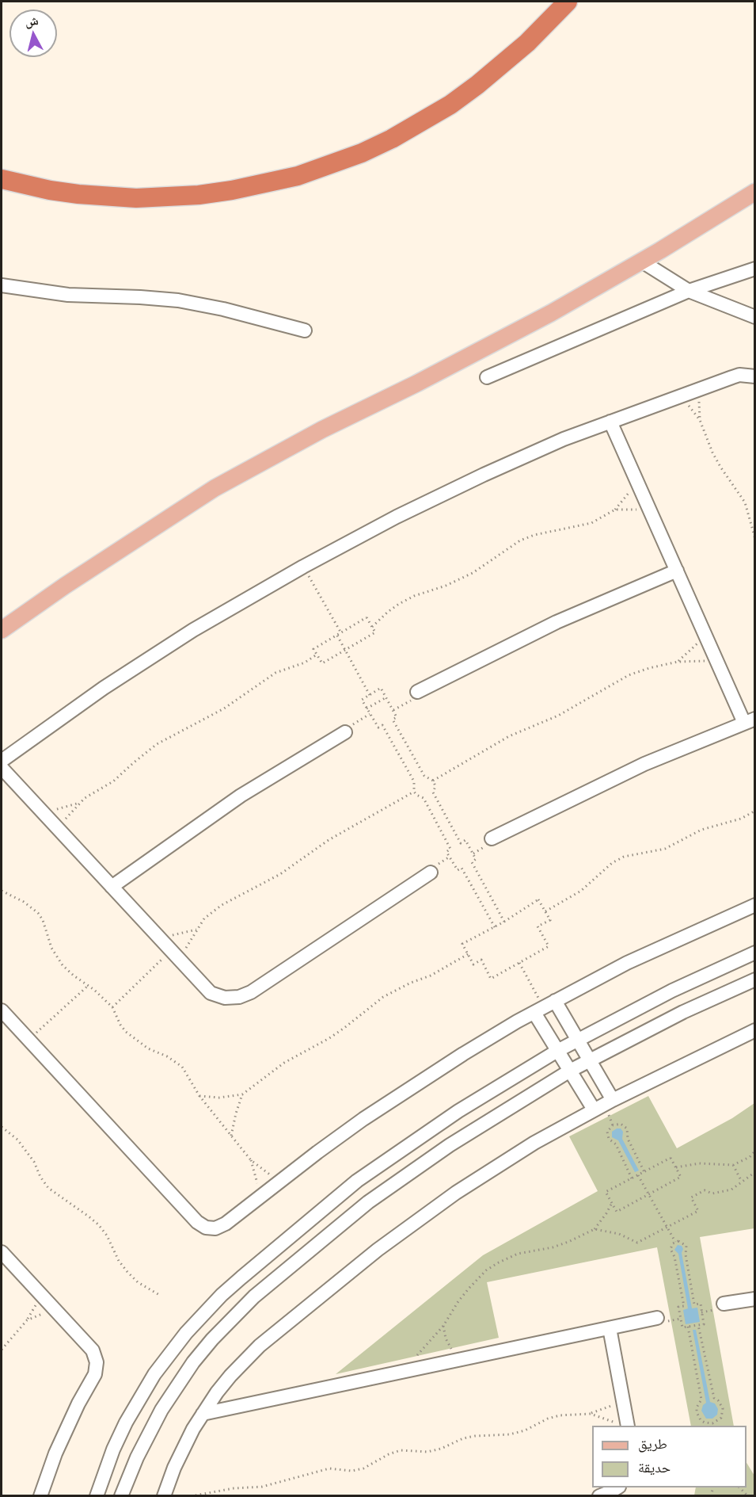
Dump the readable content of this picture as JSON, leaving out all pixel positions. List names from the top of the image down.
{
  "legend": ["طريق", "حديقة"],
  "north": "top"
}
